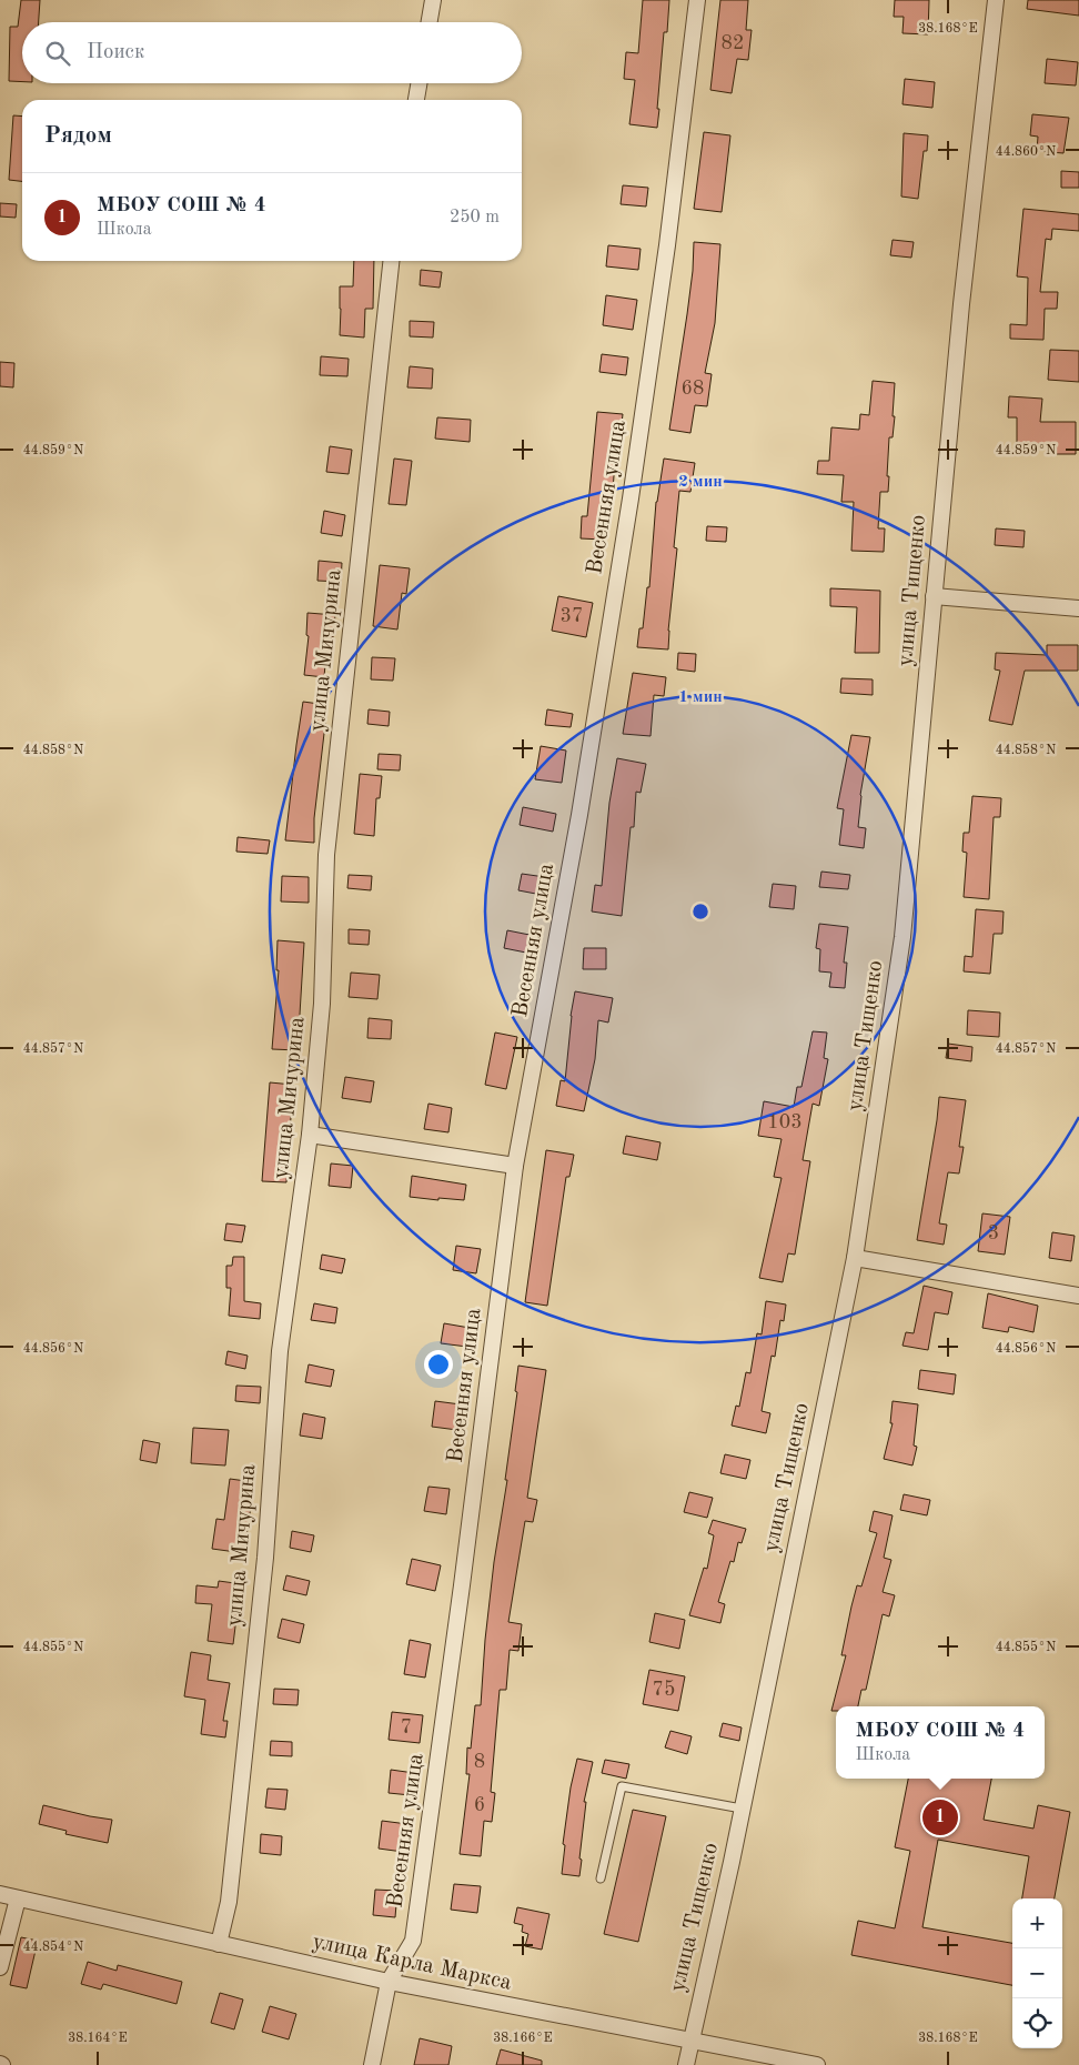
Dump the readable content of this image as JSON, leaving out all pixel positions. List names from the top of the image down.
{
  "streets": {
    "street": [
      "Весенняя улица",
      "улица Тищенко",
      "улица Мичурина",
      "улица Карла Маркса"
    ]
  },
  "crossings": [
    ["Весенняя улица", "улица Карла Маркса"],
    ["улица Тищенко", "улица Карла Маркса"],
    ["улица Мичурина", "улица Карла Маркса"]
  ],
  "house_numbers": [
    "82",
    "68",
    "37",
    "103",
    "3",
    "75",
    "7",
    "8",
    "6"
  ],
  "page": {
    "search": "Поиск",
    "heading": "Рядом",
    "list": [
      {
        "mark": "1",
        "name": "МБОУ СОШ № 4",
        "note": "Школа",
        "value": "250 m"
      }
    ],
    "popup": ["МБОУ СОШ № 4", "Школа"],
    "pins": "1",
    "map_buttons": ["+", "−"]
  },
  "coordinates": [
    "38.168°E",
    "44.860°N",
    "44.859°N",
    "44.858°N",
    "44.857°N",
    "44.856°N",
    "44.855°N",
    "44.854°N",
    "38.164°E",
    "38.166°E"
  ],
  "rings": ["2 мин", "1 мин"]
}
